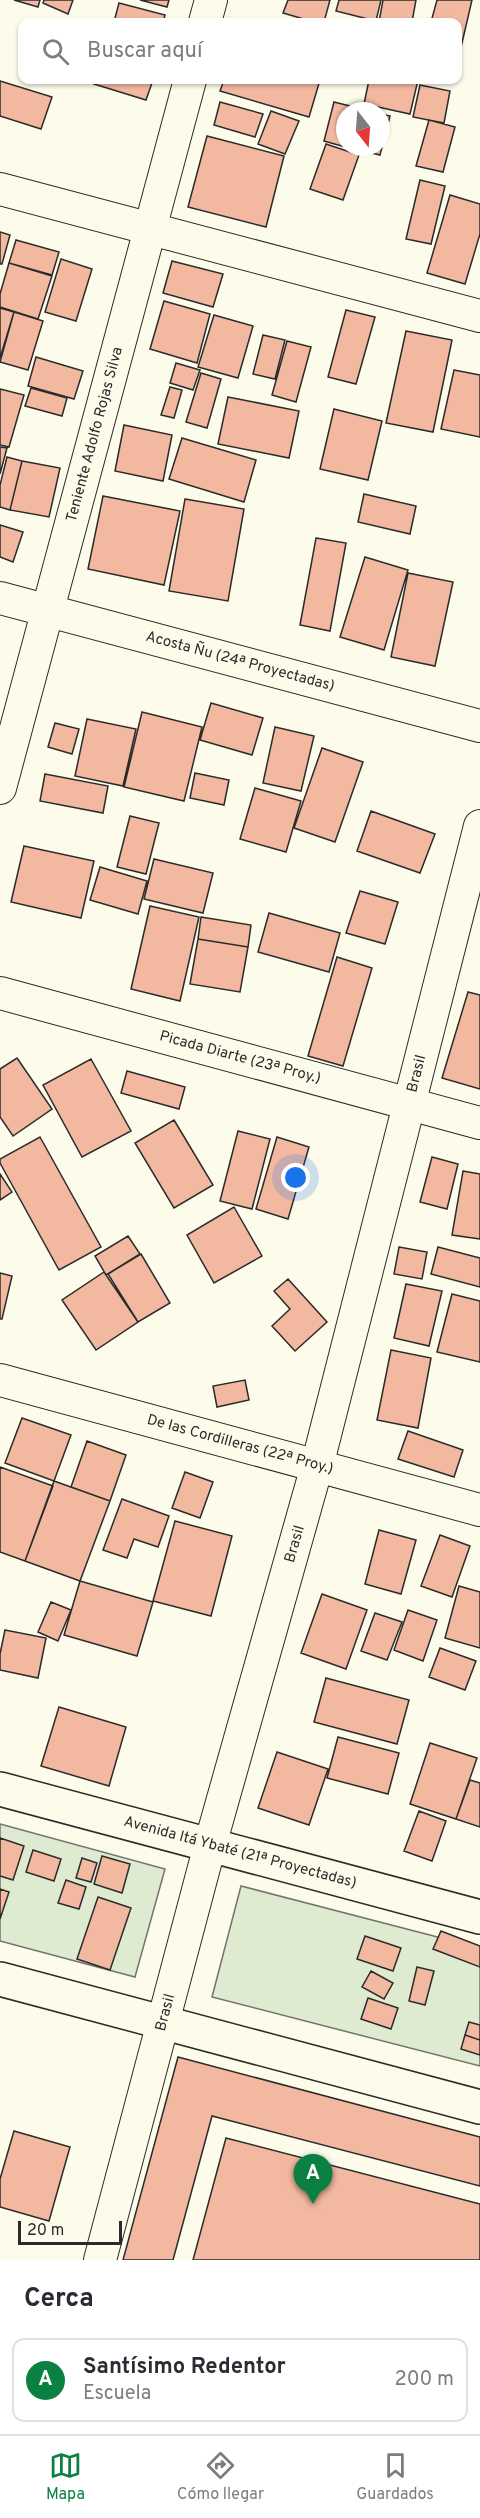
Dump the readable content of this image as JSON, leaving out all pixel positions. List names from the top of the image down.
{
  "streets": {
    "main road": ["Avenida Itá Ybaté (21ª Proyectadas)"],
    "street": [
      "Teniente Adolfo Rojas Silva",
      "Acosta Ñu (24ª Proyectadas)",
      "Picada Diarte (23ª Proy.)",
      "Brasil",
      "De las Cordilleras (22ª Proy.)"
    ]
  },
  "crossings": [
    ["Teniente Adolfo Rojas Silva", "Acosta Ñu (24ª Proyectadas)"],
    ["Picada Diarte (23ª Proy.)", "Brasil"],
    ["Brasil", "De las Cordilleras (22ª Proy.)"],
    ["Brasil", "Avenida Itá Ybaté (21ª Proyectadas)"]
  ],
  "scale_bar": "20 m",
  "north": "bottom",
  "page": {
    "search": "Buscar aquí",
    "pins": "A",
    "scale": "20 m",
    "heading": "Cerca",
    "list": [
      {
        "mark": "A",
        "name": "Santísimo Redentor",
        "note": "Escuela",
        "value": "200 m"
      }
    ],
    "nav": ["Mapa", "Cómo llegar", "Guardados"]
  }
}
